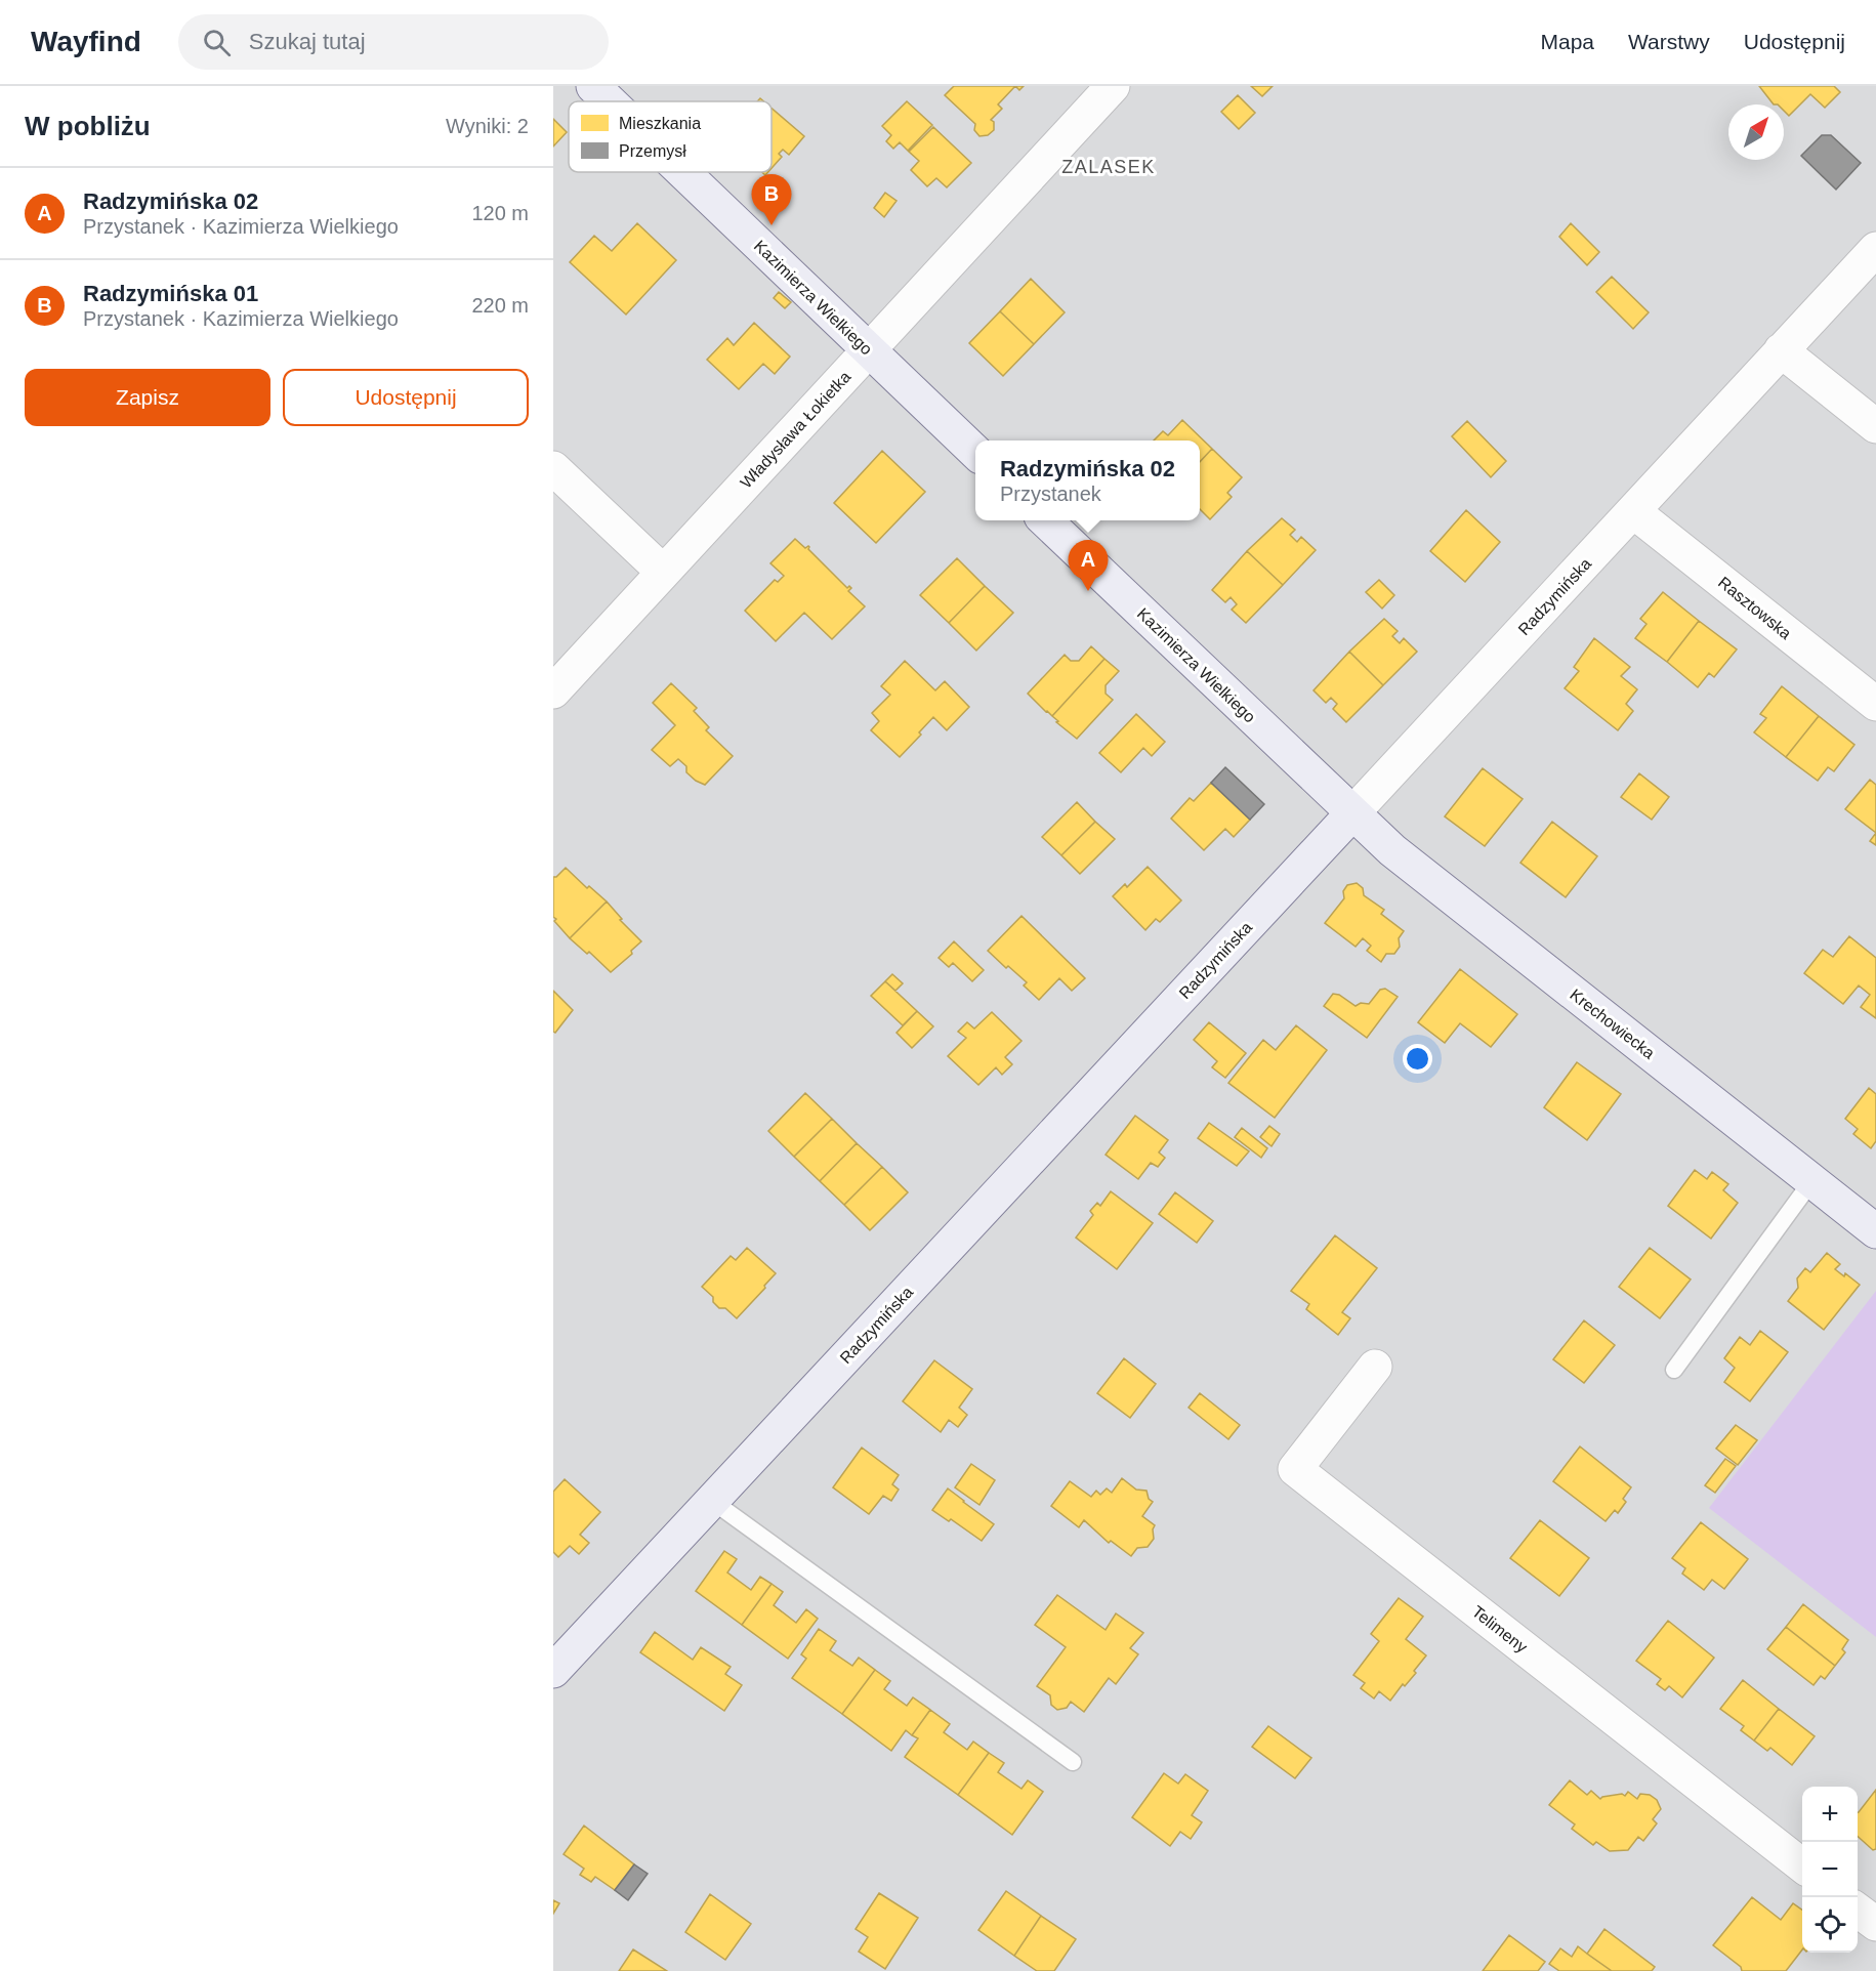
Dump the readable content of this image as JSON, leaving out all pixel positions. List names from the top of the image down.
{
  "streets": {
    "street": [
      "Kazimierza Wielkiego",
      "Władysława Łokietka",
      "Radzymińska",
      "Rasztowska",
      "Krechowiecka",
      "Telimeny"
    ]
  },
  "crossings": [
    ["Kazimierza Wielkiego", "Władysława Łokietka"],
    ["Kazimierza Wielkiego", "Radzymińska"],
    ["Kazimierza Wielkiego", "Krechowiecka"],
    ["Radzymińska", "Rasztowska"],
    ["Radzymińska", "Krechowiecka"]
  ],
  "districts": ["ZALASEK"],
  "legend": ["Mieszkania", "Przemysł"],
  "north": "top right",
  "page": {
    "header": "Wayfind",
    "search": "Szukaj tutaj",
    "nav": ["Mapa", "Warstwy", "Udostępnij"],
    "heading": ["W pobliżu", "Wyniki: 2"],
    "list": [
      {
        "mark": "A",
        "name": "Radzymińska 02",
        "note": "Przystanek · Kazimierza Wielkiego",
        "value": "120 m"
      },
      {
        "mark": "B",
        "name": "Radzymińska 01",
        "note": "Przystanek · Kazimierza Wielkiego",
        "value": "220 m"
      }
    ],
    "pins": ["B", "A"],
    "buttons": ["Zapisz", "Udostępnij"],
    "popup": ["Radzymińska 02", "Przystanek"],
    "map_buttons": ["+", "−"]
  }
}
